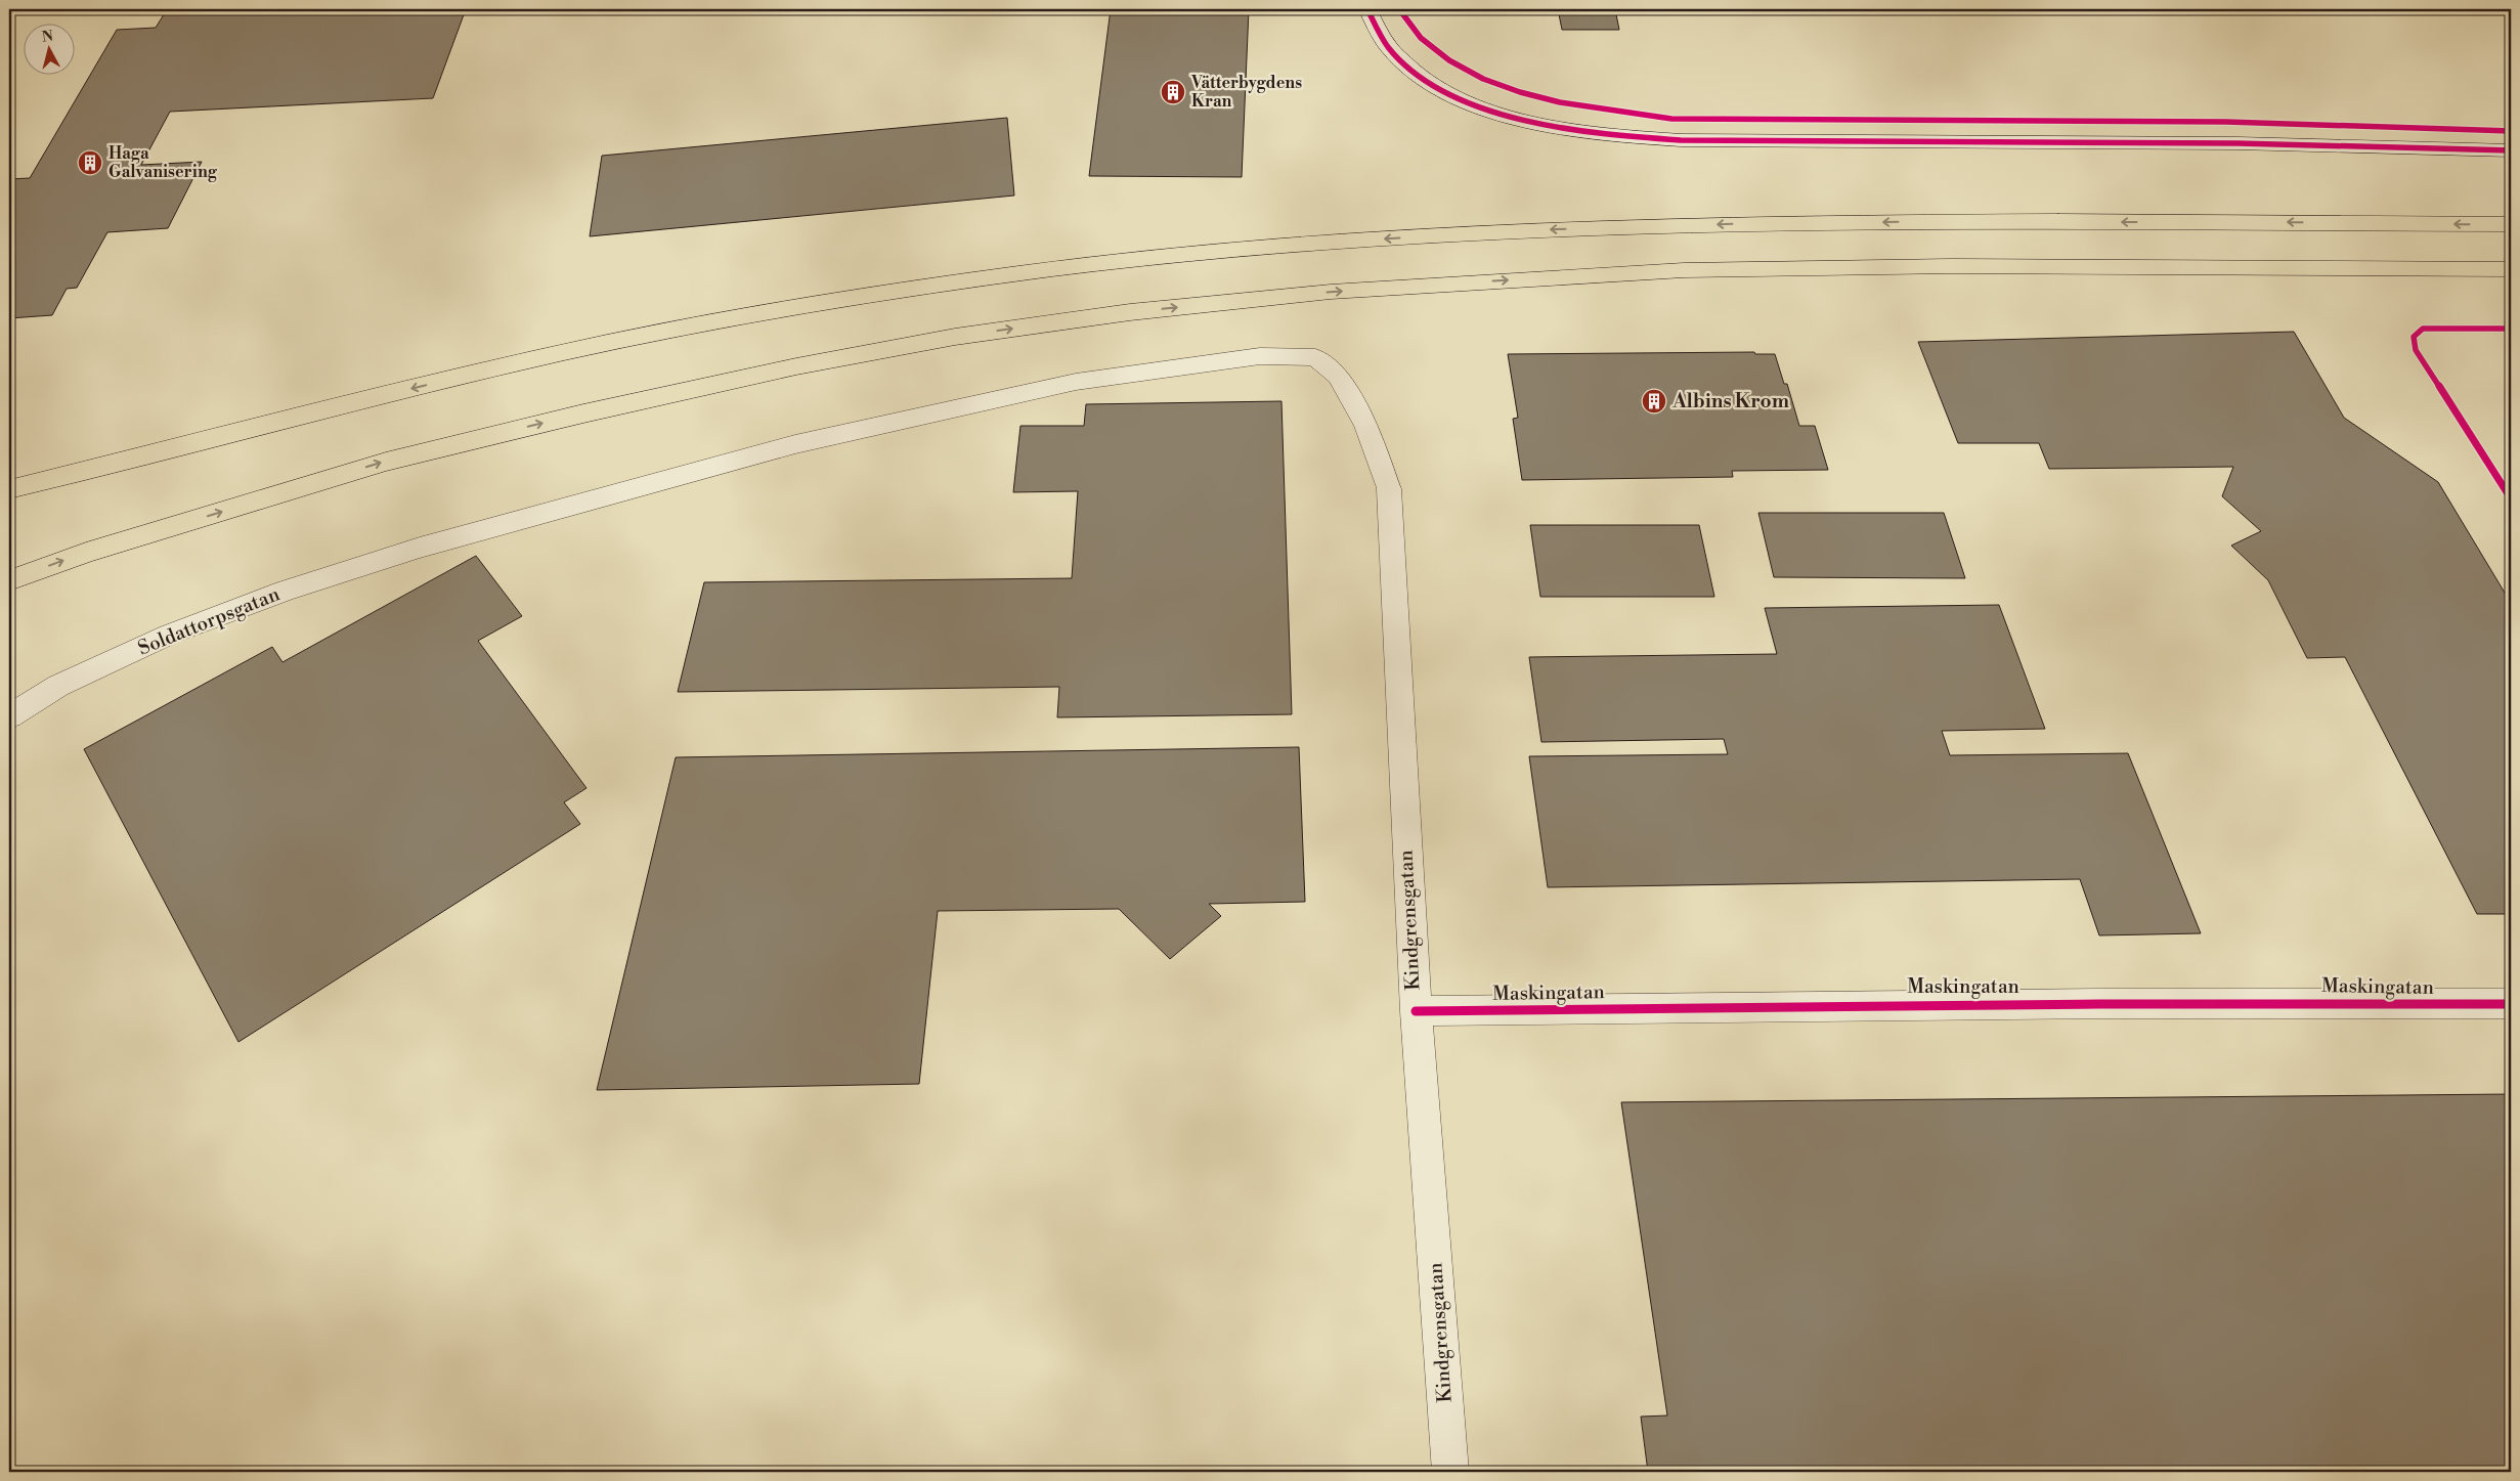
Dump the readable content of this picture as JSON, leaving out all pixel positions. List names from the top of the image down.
{
  "streets": {
    "street": ["Soldattorpsgatan", "Kindgrensgatan", "Maskingatan"]
  },
  "crossings": [
    ["Soldattorpsgatan", "Kindgrensgatan"],
    ["Kindgrensgatan", "Maskingatan"]
  ],
  "places": {
    "building": ["Vätterbygdens Kran", "Haga Galvanisering", "Albins Krom"]
  },
  "north": "top"
}
